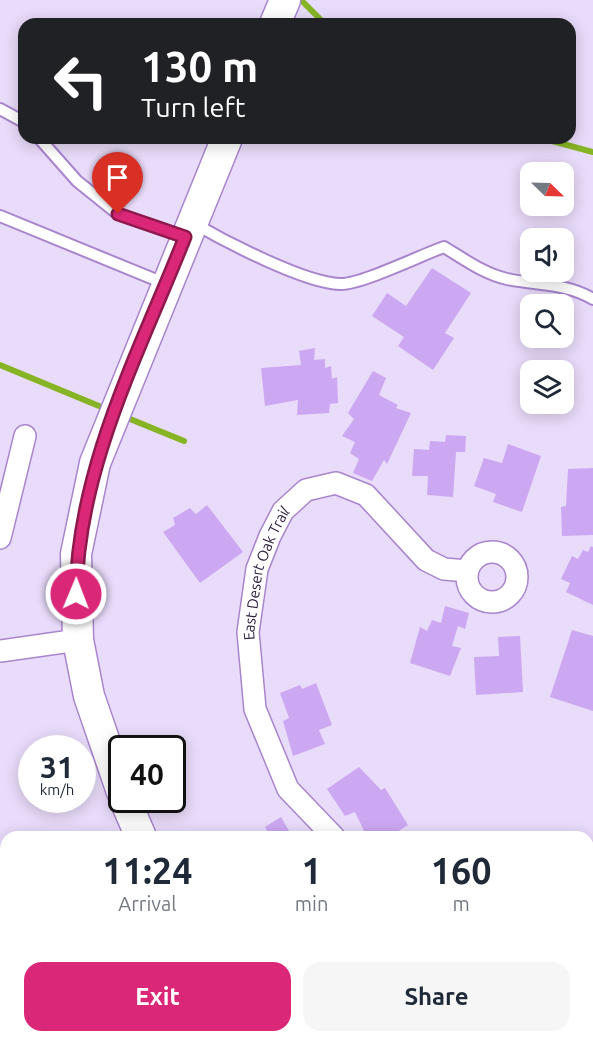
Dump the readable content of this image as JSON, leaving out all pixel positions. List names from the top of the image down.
{
  "streets": {
    "street": ["East Desert Oak Trail"]
  },
  "north": "bottom right",
  "page": {
    "turn": ["130 m", "Turn left"],
    "speed": "31 km/h",
    "limit": "40",
    "eta": [
      "11:24",
      "Arrival",
      "1",
      "min",
      "160",
      "m"
    ],
    "buttons": ["Exit", "Share"]
  }
}
